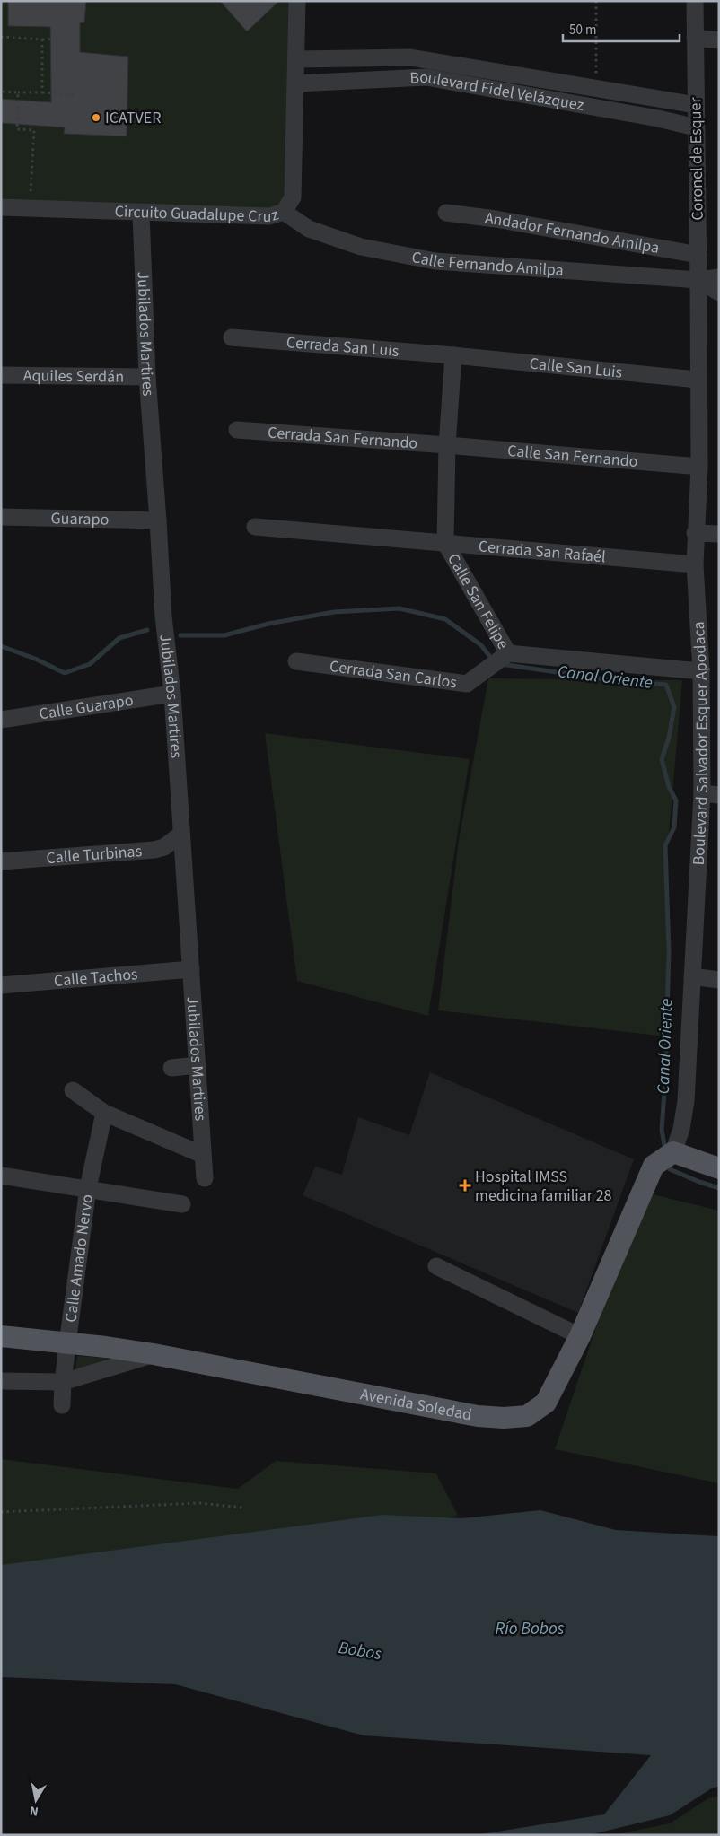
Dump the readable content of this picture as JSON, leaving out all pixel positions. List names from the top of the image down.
{
  "streets": {
    "main road": ["Avenida Soledad"],
    "street": [
      "Boulevard Fidel Velázquez",
      "Coronel de Esquer",
      "Circuito Guadalupe Cruz",
      "Andador Fernando Amilpa",
      "Calle Fernando Amilpa",
      "Jubilados Martires",
      "Cerrada San Luis",
      "Calle San Luis",
      "Aquiles Serdán",
      "Cerrada San Fernando",
      "Calle San Fernando",
      "Guarapo",
      "Cerrada San Rafaél",
      "Calle San Felipe",
      "Cerrada San Carlos",
      "Calle Guarapo",
      "Boulevard Salvador Esquer Apodaca",
      "Calle Turbinas",
      "Calle Tachos",
      "Calle Amado Nervo"
    ]
  },
  "crossings": [
    ["Boulevard Fidel Velázquez", "Coronel de Esquer"],
    ["Boulevard Fidel Velázquez", "Circuito Guadalupe Cruz"],
    ["Coronel de Esquer", "Andador Fernando Amilpa"],
    ["Coronel de Esquer", "Calle Fernando Amilpa"],
    ["Coronel de Esquer", "Boulevard Salvador Esquer Apodaca"],
    ["Circuito Guadalupe Cruz", "Calle Fernando Amilpa"],
    ["Circuito Guadalupe Cruz", "Jubilados Martires"],
    ["Calle Fernando Amilpa", "Boulevard Salvador Esquer Apodaca"],
    ["Jubilados Martires", "Aquiles Serdán"],
    ["Jubilados Martires", "Guarapo"],
    ["Jubilados Martires", "Calle Guarapo"],
    ["Jubilados Martires", "Calle Turbinas"],
    ["Jubilados Martires", "Calle Tachos"],
    ["Cerrada San Luis", "Calle San Luis"],
    ["Cerrada San Luis", "Calle San Felipe"],
    ["Calle San Luis", "Calle San Felipe"],
    ["Calle San Luis", "Boulevard Salvador Esquer Apodaca"],
    ["Cerrada San Fernando", "Calle San Fernando"],
    ["Cerrada San Fernando", "Calle San Felipe"],
    ["Calle San Fernando", "Calle San Felipe"],
    ["Calle San Fernando", "Boulevard Salvador Esquer Apodaca"],
    ["Cerrada San Rafaél", "Calle San Felipe"],
    ["Cerrada San Rafaél", "Boulevard Salvador Esquer Apodaca"],
    ["Calle San Felipe", "Cerrada San Carlos"],
    ["Calle San Felipe", "Boulevard Salvador Esquer Apodaca"],
    ["Boulevard Salvador Esquer Apodaca", "Avenida Soledad"],
    ["Calle Amado Nervo", "Avenida Soledad"]
  ],
  "water": ["Canal Oriente", "Río Bobos", "Bobos"],
  "places": {
    "other": ["ICATVER"],
    "health": ["Hospital IMSS medicina familiar 28"]
  },
  "scale_bar": "50 m",
  "north": "bottom"
}
